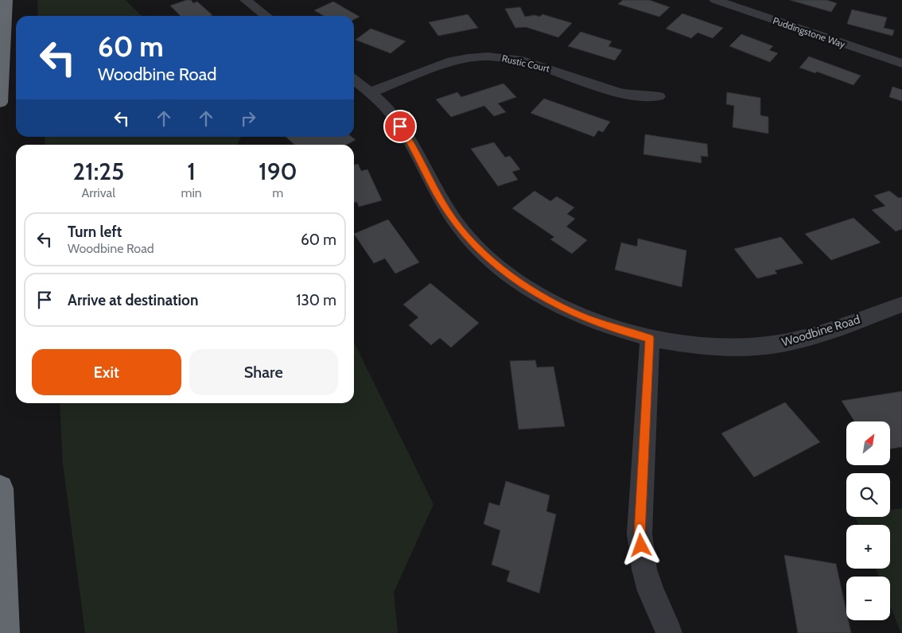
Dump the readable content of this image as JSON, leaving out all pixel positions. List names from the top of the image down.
{
  "streets": {
    "street": ["Puddingstone Way", "Rustic Court", "Woodbine Road"]
  },
  "crossings": [
    ["Rustic Court", "Woodbine Road"]
  ],
  "north": "top right",
  "page": {
    "turn": ["60 m", "Woodbine Road"],
    "eta": [
      "21:25",
      "Arrival",
      "1",
      "min",
      "190",
      "m"
    ],
    "list": [
      {
        "name": "Turn left",
        "note": "Woodbine Road",
        "value": "60 m"
      },
      {
        "name": "Arrive at destination",
        "value": "130 m"
      }
    ],
    "buttons": ["Exit", "Share"],
    "map_buttons": ["+", "−"]
  }
}
